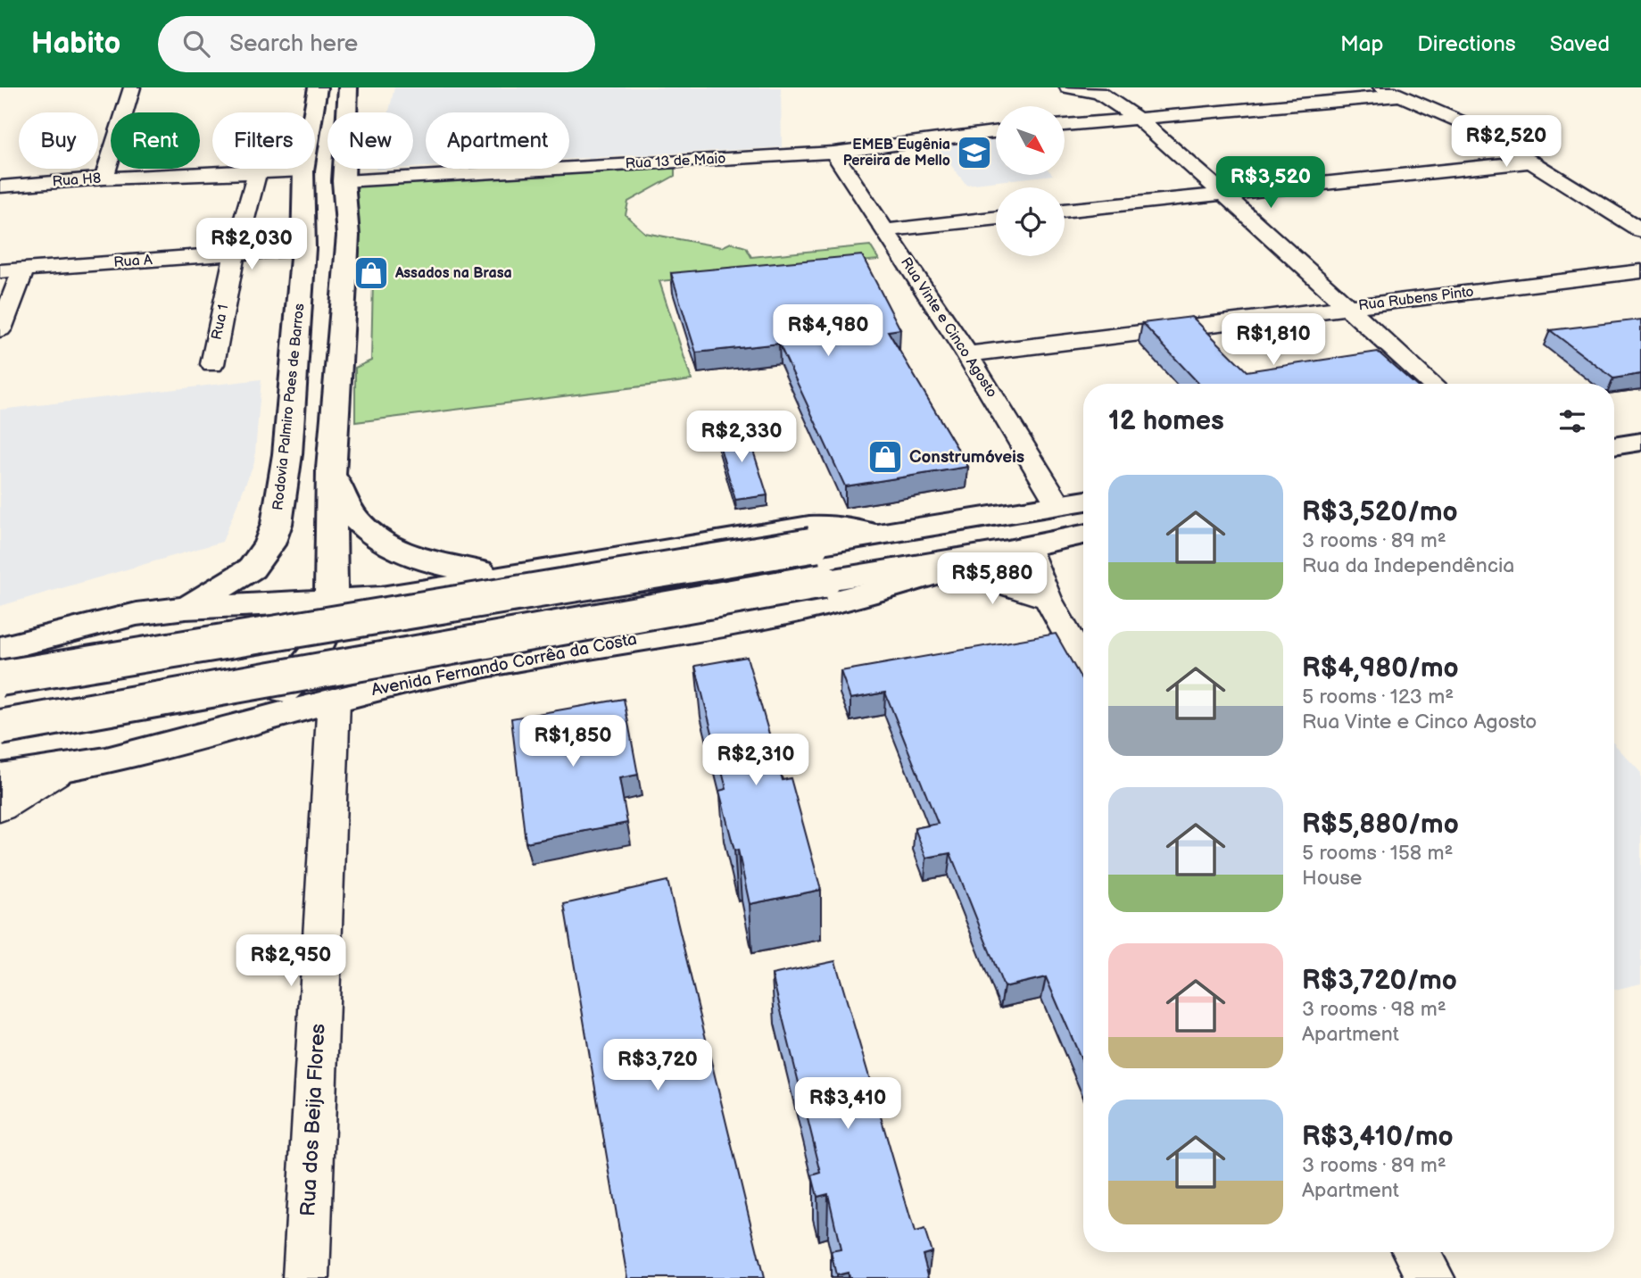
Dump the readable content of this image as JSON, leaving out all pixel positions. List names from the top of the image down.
{
  "streets": {
    "main road": ["Rodovia Palmiro Paes de Barros", "Avenida Fernando Corrêa da Costa"],
    "street": [
      "Rua 13 de Maio",
      "Rua H8",
      "Rua A",
      "Rua Rubens Pinto",
      "Rua 1",
      "Rua Vinte e Cinco Agosto",
      "Rua dos Beija Flores"
    ]
  },
  "crossings": [
    ["Rua 13 de Maio", "Rua Vinte e Cinco Agosto"],
    ["Rua H8", "Rua 1"],
    ["Rua A", "Rua 1"],
    ["Rua A", "Rodovia Palmiro Paes de Barros"],
    ["Rua Rubens Pinto", "Rua Vinte e Cinco Agosto"],
    ["Avenida Fernando Corrêa da Costa", "Rua dos Beija Flores"]
  ],
  "places": {
    "school or university": ["EMEB Eugênia Pereira de Mello"],
    "shop": ["Assados na Brasa", "Construmóveis"]
  },
  "north": "bottom right",
  "page": {
    "header": "Habito",
    "search": "Search here",
    "nav": ["Map", "Directions", "Saved"],
    "chip": [
      "Buy",
      "Rent",
      "Filters",
      "New",
      "Apartment"
    ],
    "price": [
      "R$2,520",
      "R$3,520",
      "R$2,030",
      "R$4,980",
      "R$1,810",
      "R$2,330",
      "R$5,880",
      "R$1,850",
      "R$2,310",
      "R$2,950",
      "R$3,720",
      "R$3,410"
    ],
    "heading": "12 homes",
    "list": [
      {
        "name": "R$3,520/mo",
        "note": "3 rooms · 89 m² · Rua da Independência"
      },
      {
        "name": "R$4,980/mo",
        "note": "5 rooms · 123 m² · Rua Vinte e Cinco Agosto"
      },
      {
        "name": "R$5,880/mo",
        "note": "5 rooms · 158 m² · House"
      },
      {
        "name": "R$3,720/mo",
        "note": "3 rooms · 98 m² · Apartment"
      },
      {
        "name": "R$3,410/mo",
        "note": "3 rooms · 89 m² · Apartment"
      }
    ]
  }
}
